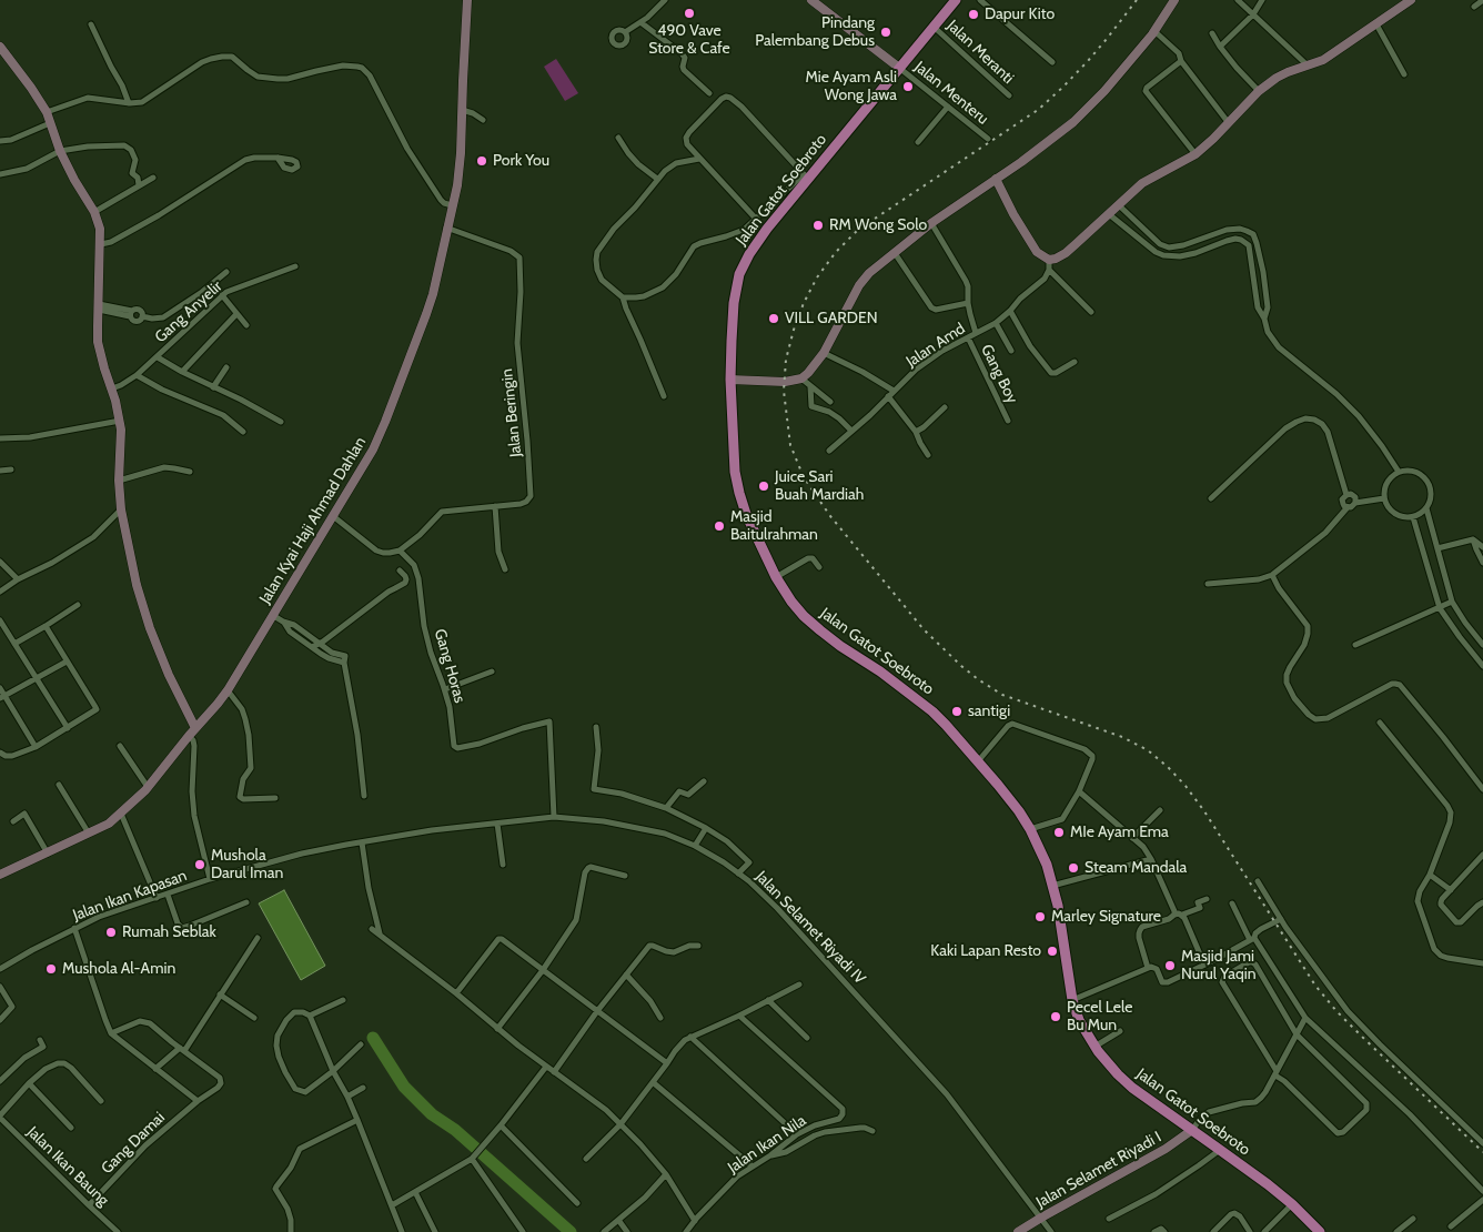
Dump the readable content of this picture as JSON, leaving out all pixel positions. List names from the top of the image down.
{
  "streets": {
    "main road": ["Jalan Gatot Soebroto"],
    "street": [
      "Jalan Meranti",
      "Jalan Menteru",
      "Gang Anyelir",
      "Jalan Amd",
      "Gang Boy",
      "Jalan Beringin",
      "Jalan Kyai Haji Ahmad Dahlan",
      "Gang Horas",
      "Jalan Ikan Kapasan",
      "Jalan Selamet Riyadi IV",
      "Gang Damai",
      "Jalan Ikan Nila",
      "Jalan Ikan Baung",
      "Jalan Selamet Riyadi I"
    ]
  },
  "crossings": [
    ["Jalan Meranti", "Jalan Gatot Soebroto"],
    ["Jalan Menteru", "Jalan Gatot Soebroto"],
    ["Jalan Gatot Soebroto", "Jalan Selamet Riyadi I"],
    ["Jalan Amd", "Gang Boy"],
    ["Jalan Beringin", "Jalan Kyai Haji Ahmad Dahlan"],
    ["Jalan Beringin", "Gang Horas"],
    ["Gang Horas", "Jalan Selamet Riyadi IV"],
    ["Jalan Ikan Kapasan", "Jalan Selamet Riyadi IV"],
    ["Jalan Selamet Riyadi IV", "Jalan Selamet Riyadi I"],
    ["Gang Damai", "Jalan Ikan Baung"]
  ],
  "places": [
    "490 Vave Store & Cafe",
    "Dapur Kito",
    "Pindang Palembang Debus",
    "Mie Ayam Asli Wong Jawa",
    "Pork You",
    "RM Wong Solo",
    "VILL GARDEN",
    "Juice Sari Buah Mardiah",
    "Masjid Baitulrahman",
    "santigi",
    "MIe Ayam Ema",
    "Mushola Darul Iman",
    "Steam Mandala",
    "Marley Signature",
    "Rumah Seblak",
    "Kaki Lapan Resto",
    "Masjid Jami Nurul Yaqin",
    "Mushola Al-Amin",
    "Pecel Lele Bu Mun"
  ]
}
